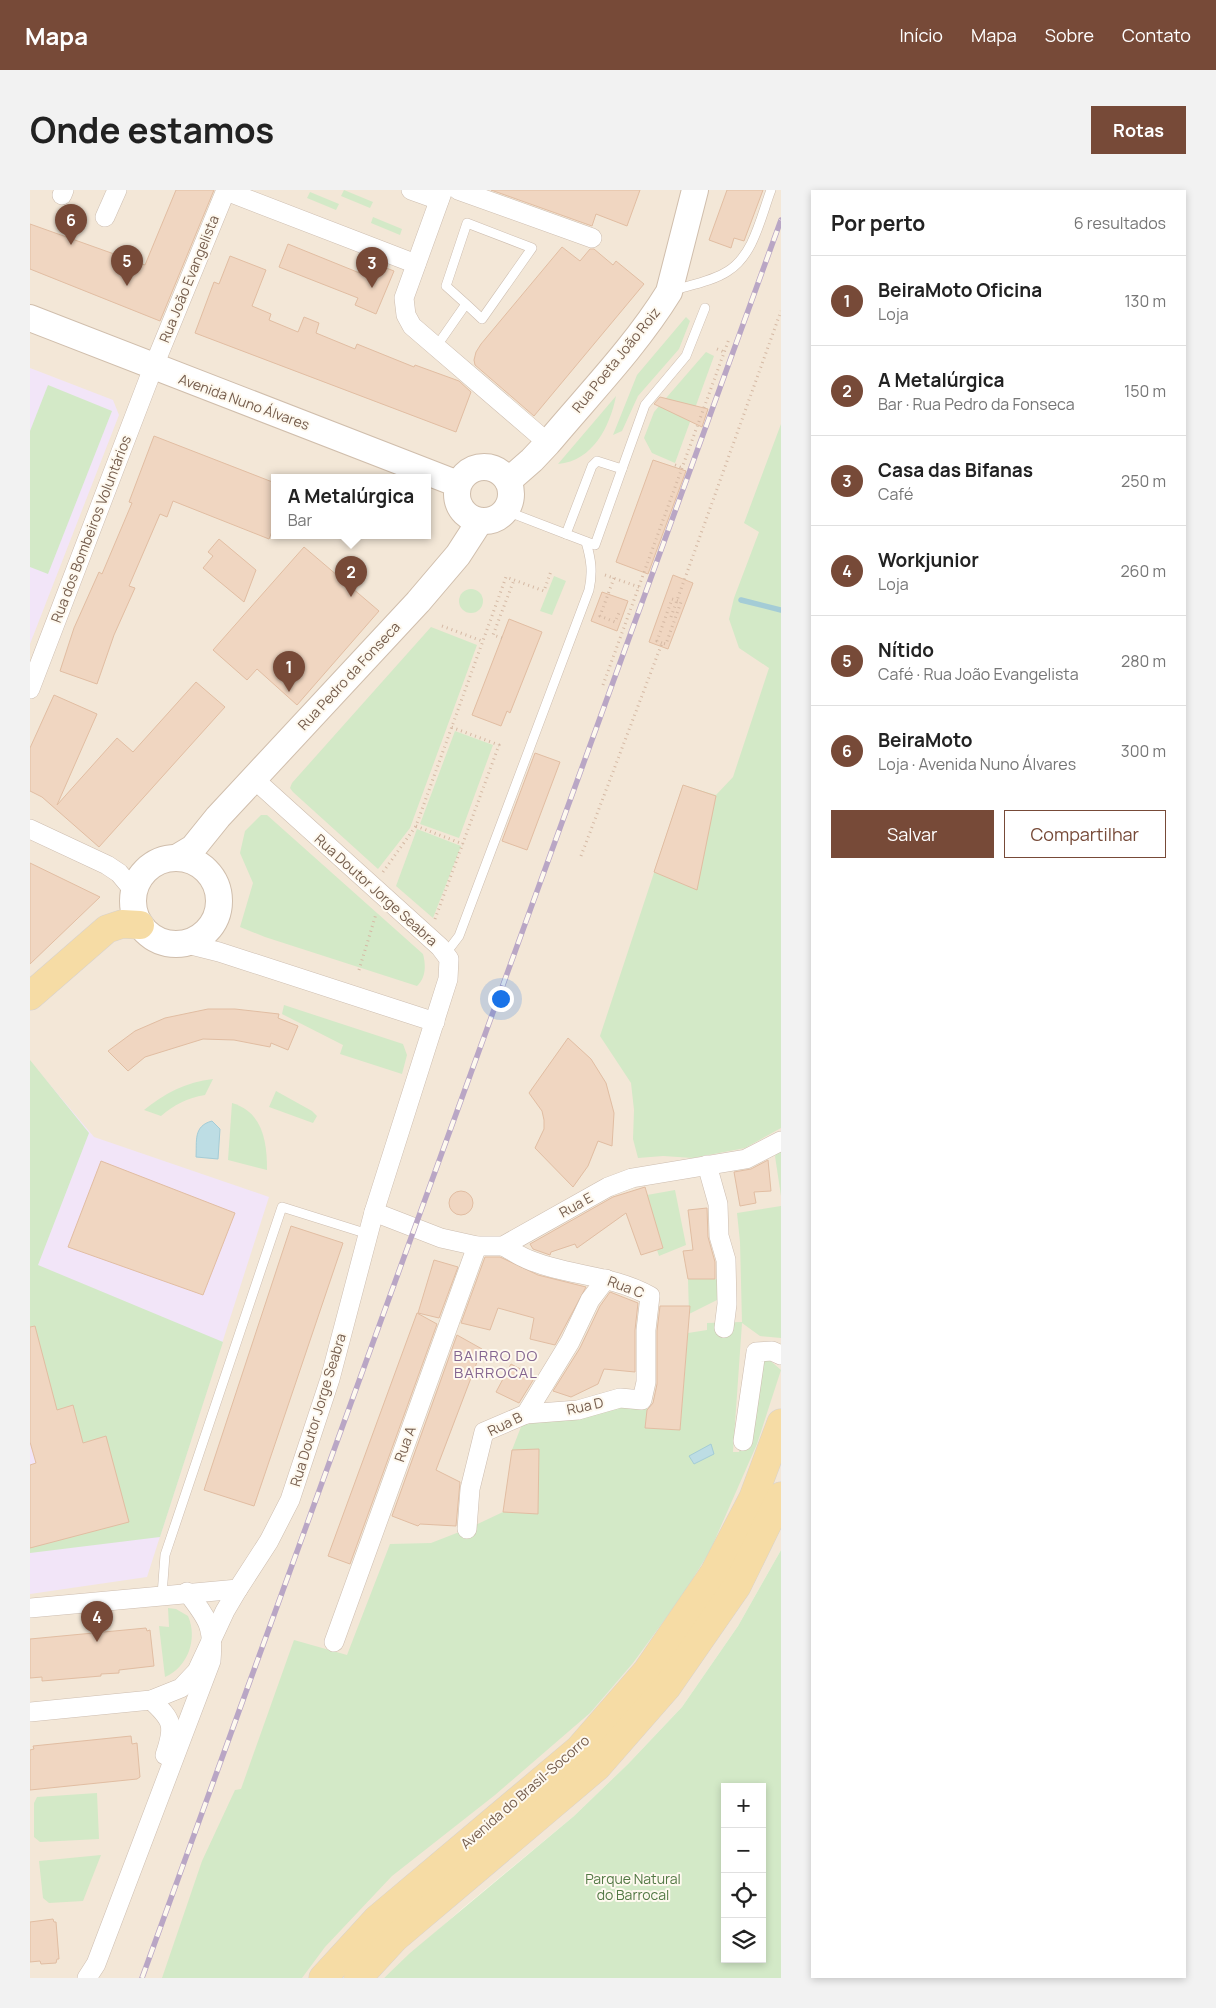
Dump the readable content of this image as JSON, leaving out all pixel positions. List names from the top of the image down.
{
  "streets": {
    "main road": [
      "Rua Poeta João Roiz",
      "Avenida Nuno Álvares",
      "Rua Pedro da Fonseca",
      "Avenida do Brasil-Socorro"
    ],
    "street": [
      "Rua João Evangelista",
      "Rua dos Bombeiros Voluntários",
      "Rua Doutor Jorge Seabra",
      "Rua E",
      "Rua C",
      "Rua D",
      "Rua B",
      "Rua A"
    ]
  },
  "crossings": [
    ["Rua João Evangelista", "Avenida Nuno Álvares"],
    ["Rua João Evangelista", "Rua dos Bombeiros Voluntários"],
    ["Rua Poeta João Roiz", "Avenida Nuno Álvares"],
    ["Rua Poeta João Roiz", "Rua Pedro da Fonseca"],
    ["Avenida Nuno Álvares", "Rua dos Bombeiros Voluntários"],
    ["Avenida Nuno Álvares", "Rua Pedro da Fonseca"],
    ["Rua Pedro da Fonseca", "Rua Doutor Jorge Seabra"],
    ["Rua Doutor Jorge Seabra", "Rua E"],
    ["Rua E", "Rua C"],
    ["Rua E", "Rua A"],
    ["Rua C", "Rua D"],
    ["Rua C", "Rua B"],
    ["Rua D", "Rua B"]
  ],
  "districts": ["BAIRRO DO BARROCAL"],
  "parks": ["Parque Natural do Barrocal"],
  "page": {
    "header": "Mapa",
    "nav": [
      "Início",
      "Mapa",
      "Sobre",
      "Contato"
    ],
    "title": "Onde estamos",
    "buttons": [
      "Rotas",
      ["Salvar", "Compartilhar"]
    ],
    "heading": ["Por perto", "6 resultados"],
    "pins": [
      "6",
      "5",
      "3",
      "2",
      "1",
      "4"
    ],
    "list": [
      {
        "mark": "1",
        "name": "BeiraMoto Oficina",
        "note": "Loja",
        "value": "130 m"
      },
      {
        "mark": "2",
        "name": "A Metalúrgica",
        "note": "Bar · Rua Pedro da Fonseca",
        "value": "150 m"
      },
      {
        "mark": "3",
        "name": "Casa das Bifanas",
        "note": "Café",
        "value": "250 m"
      },
      {
        "mark": "4",
        "name": "Workjunior",
        "note": "Loja",
        "value": "260 m"
      },
      {
        "mark": "5",
        "name": "Nítido",
        "note": "Café · Rua João Evangelista",
        "value": "280 m"
      },
      {
        "mark": "6",
        "name": "BeiraMoto",
        "note": "Loja · Avenida Nuno Álvares",
        "value": "300 m"
      }
    ],
    "popup": ["A Metalúrgica", "Bar"],
    "map_buttons": ["+", "−"]
  }
}
